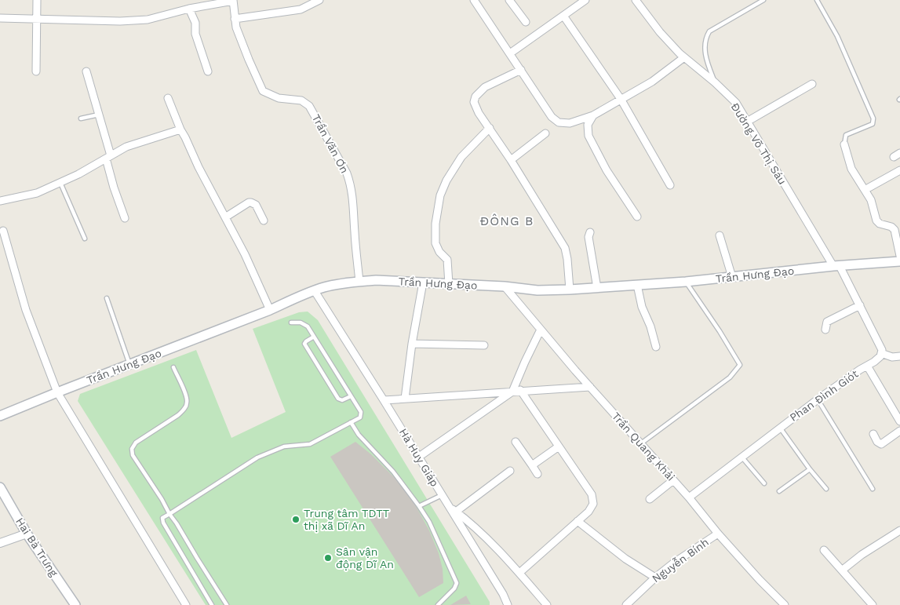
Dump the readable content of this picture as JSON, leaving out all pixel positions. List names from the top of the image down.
{
  "streets": {
    "main road": ["Trần Hưng Đạo", "Hai Bà Trưng"],
    "street": [
      "Trần Văn Ơn",
      "Đường Võ Thị Sáu",
      "Phan Đình Giót",
      "Trần Quang Khải",
      "Hà Huy Giáp",
      "Nguyễn Bính"
    ]
  },
  "crossings": [
    ["Trần Văn Ơn", "Trần Hưng Đạo"],
    ["Đường Võ Thị Sáu", "Trần Hưng Đạo"],
    ["Trần Hưng Đạo", "Trần Quang Khải"],
    ["Trần Hưng Đạo", "Hà Huy Giáp"],
    ["Phan Đình Giót", "Trần Quang Khải"],
    ["Trần Quang Khải", "Nguyễn Bính"]
  ],
  "districts": ["ĐÔNG B"],
  "places": ["Trung tâm TDTT thị xã Dĩ An", "Sân vận động Dĩ An"]
}
